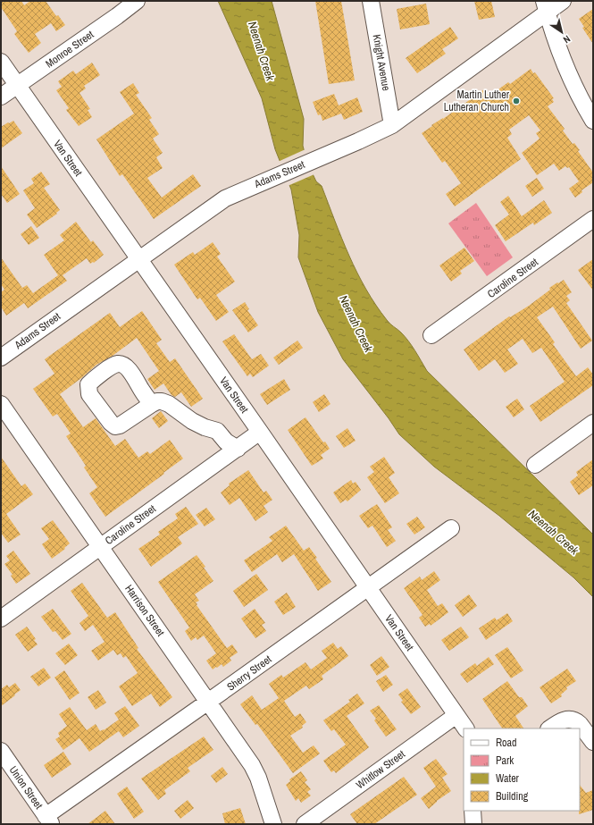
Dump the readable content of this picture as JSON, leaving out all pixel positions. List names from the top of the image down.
{
  "streets": {
    "street": [
      "Monroe Street",
      "Knight Avenue",
      "Van Street",
      "Adams Street",
      "Caroline Street",
      "Harrison Street",
      "Sherry Street",
      "Whitlow Street",
      "Union Street"
    ]
  },
  "crossings": [
    ["Monroe Street", "Van Street"],
    ["Knight Avenue", "Adams Street"],
    ["Van Street", "Adams Street"],
    ["Van Street", "Caroline Street"],
    ["Van Street", "Sherry Street"],
    ["Van Street", "Whitlow Street"],
    ["Caroline Street", "Harrison Street"],
    ["Harrison Street", "Sherry Street"],
    ["Sherry Street", "Union Street"]
  ],
  "water": ["Neenah Creek"],
  "places": ["Martin Luther Lutheran Church"],
  "legend": [
    "Road",
    "Park",
    "Water",
    "Building"
  ],
  "north": "bottom right"
}
